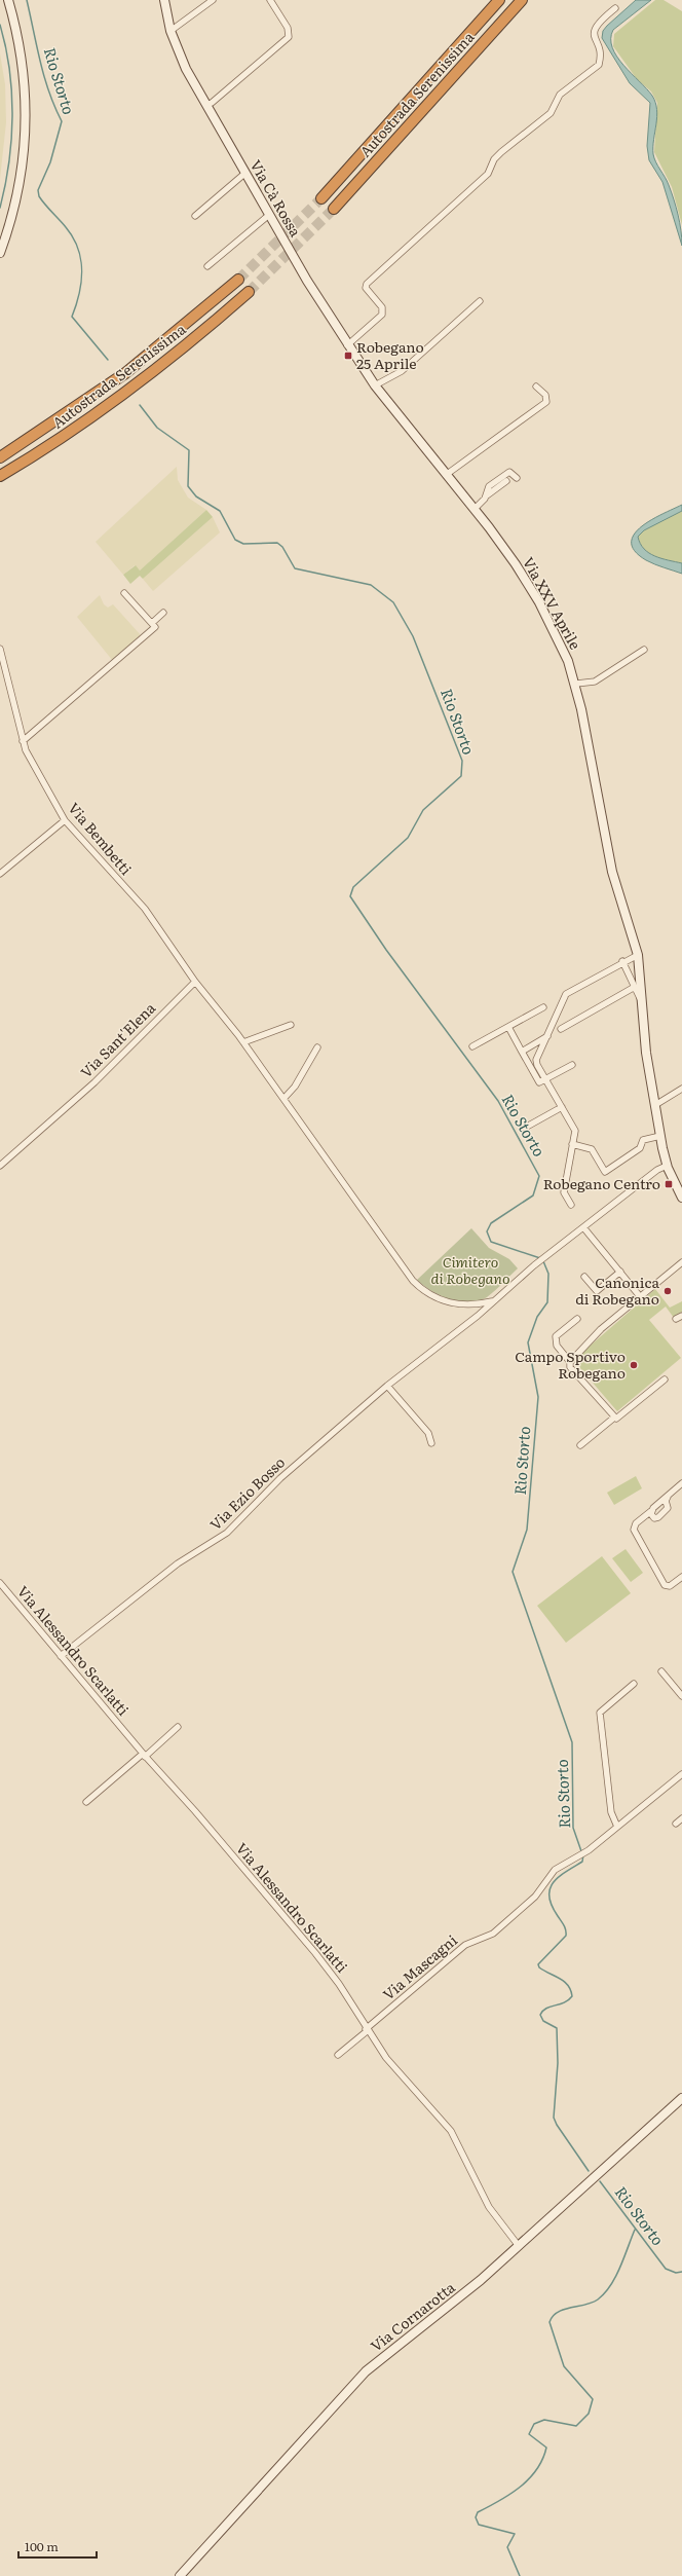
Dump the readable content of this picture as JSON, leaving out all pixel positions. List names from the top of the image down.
{
  "streets": {
    "highway": ["Autostrada Serenissima"],
    "main road": ["Via Cà Rossa", "Via XXV Aprile", "Via Cornarotta"],
    "street": [
      "Via Bembetti",
      "Via Sant'Elena",
      "Via Ezio Bosso",
      "Via Alessandro Scarlatti",
      "Via Mascagni"
    ]
  },
  "crossings": [
    ["Via Cà Rossa", "Via XXV Aprile"],
    ["Via Bembetti", "Via Sant'Elena"],
    ["Via Ezio Bosso", "Via Alessandro Scarlatti"],
    ["Via Alessandro Scarlatti", "Via Mascagni"],
    ["Via Alessandro Scarlatti", "Via Cornarotta"]
  ],
  "water": ["Rio Storto"],
  "parks": ["Cimitero di Robegano"],
  "places": {
    "transit": ["Robegano 25 Aprile", "Robegano Centro"],
    "other": ["Canonica di Robegano", "Campo Sportivo Robegano"]
  },
  "scale_bar": "100 m"
}
